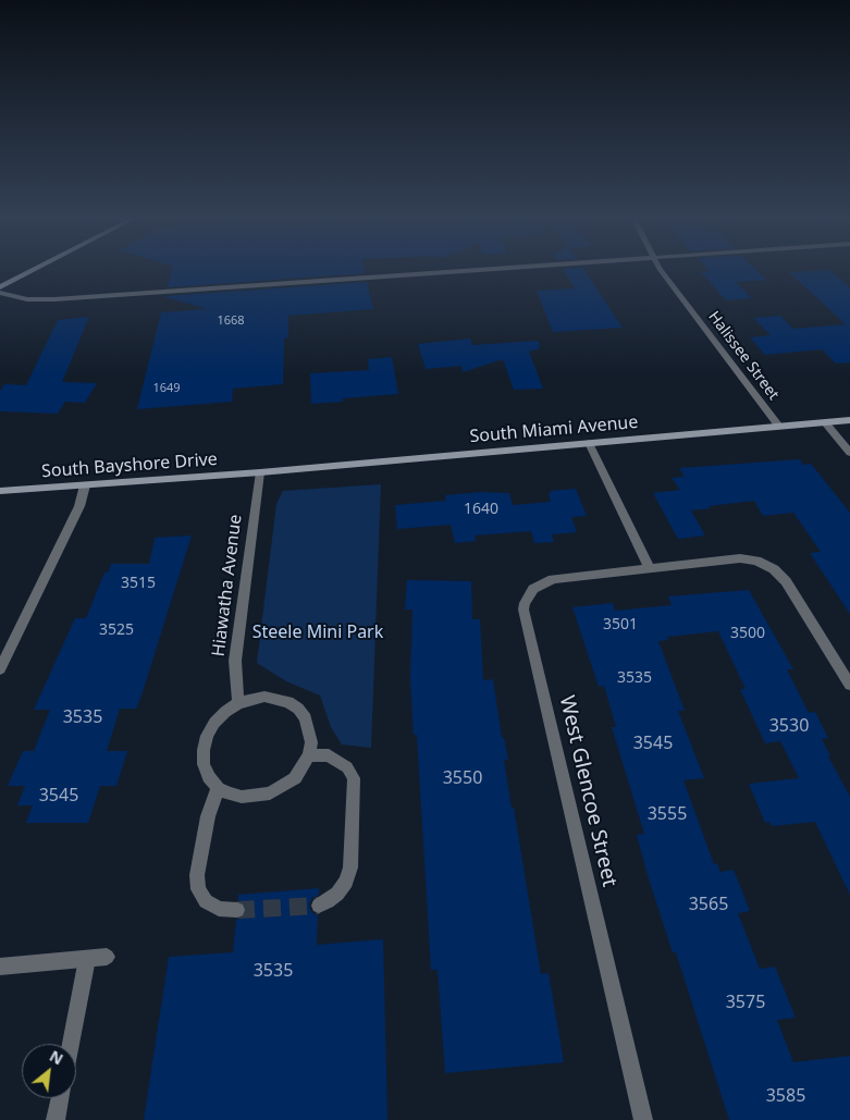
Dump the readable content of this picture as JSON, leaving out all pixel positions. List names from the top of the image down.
{
  "streets": {
    "main road": ["South Miami Avenue", "South Bayshore Drive"],
    "street": ["Halissee Street", "Hiawatha Avenue", "West Glencoe Street"]
  },
  "crossings": [
    ["Halissee Street", "South Miami Avenue"],
    ["South Miami Avenue", "South Bayshore Drive"],
    ["South Miami Avenue", "Hiawatha Avenue"],
    ["South Bayshore Drive", "Hiawatha Avenue"]
  ],
  "parks": ["Steele Mini Park"],
  "house_numbers": [
    "1668",
    "1649",
    "1640",
    "3515",
    "3501",
    "3525",
    "3500",
    "3535",
    "3535",
    "3530",
    "3545",
    "3550",
    "3545",
    "3555",
    "3565",
    "3535",
    "3575",
    "3585"
  ],
  "north": "top right"
}
